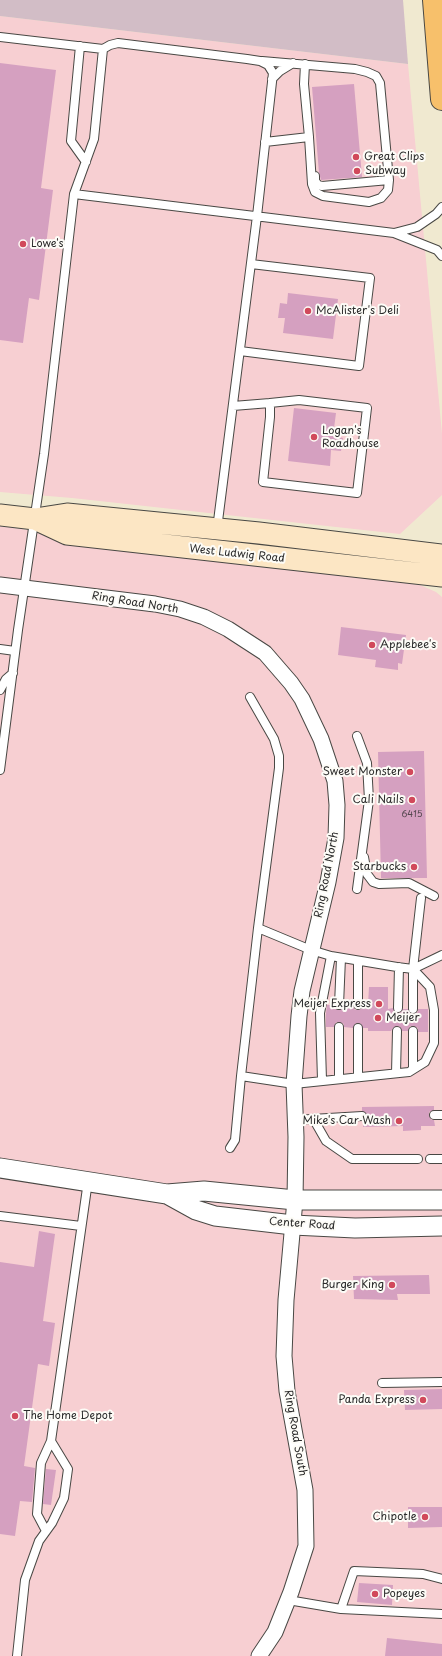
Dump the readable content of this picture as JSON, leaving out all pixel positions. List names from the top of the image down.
{
  "streets": {
    "main road": ["West Ludwig Road"],
    "street": ["Ring Road North", "Center Road", "Ring Road South"]
  },
  "crossings": [
    ["Ring Road North", "Center Road"],
    ["Ring Road North", "Ring Road South"],
    ["Center Road", "Ring Road South"]
  ],
  "places": [
    "Great Clips",
    "Subway",
    "Lowe's",
    "McAlister's Deli",
    "Logan's Roadhouse",
    "Applebee's",
    "Sweet Monster",
    "Cali Nails",
    "Starbucks",
    "Meijer Express",
    "Meijer",
    "Mike's Car Wash",
    "Burger King",
    "Panda Express",
    "The Home Depot",
    "Chipotle",
    "Popeyes"
  ],
  "house_numbers": ["6415"]
}
